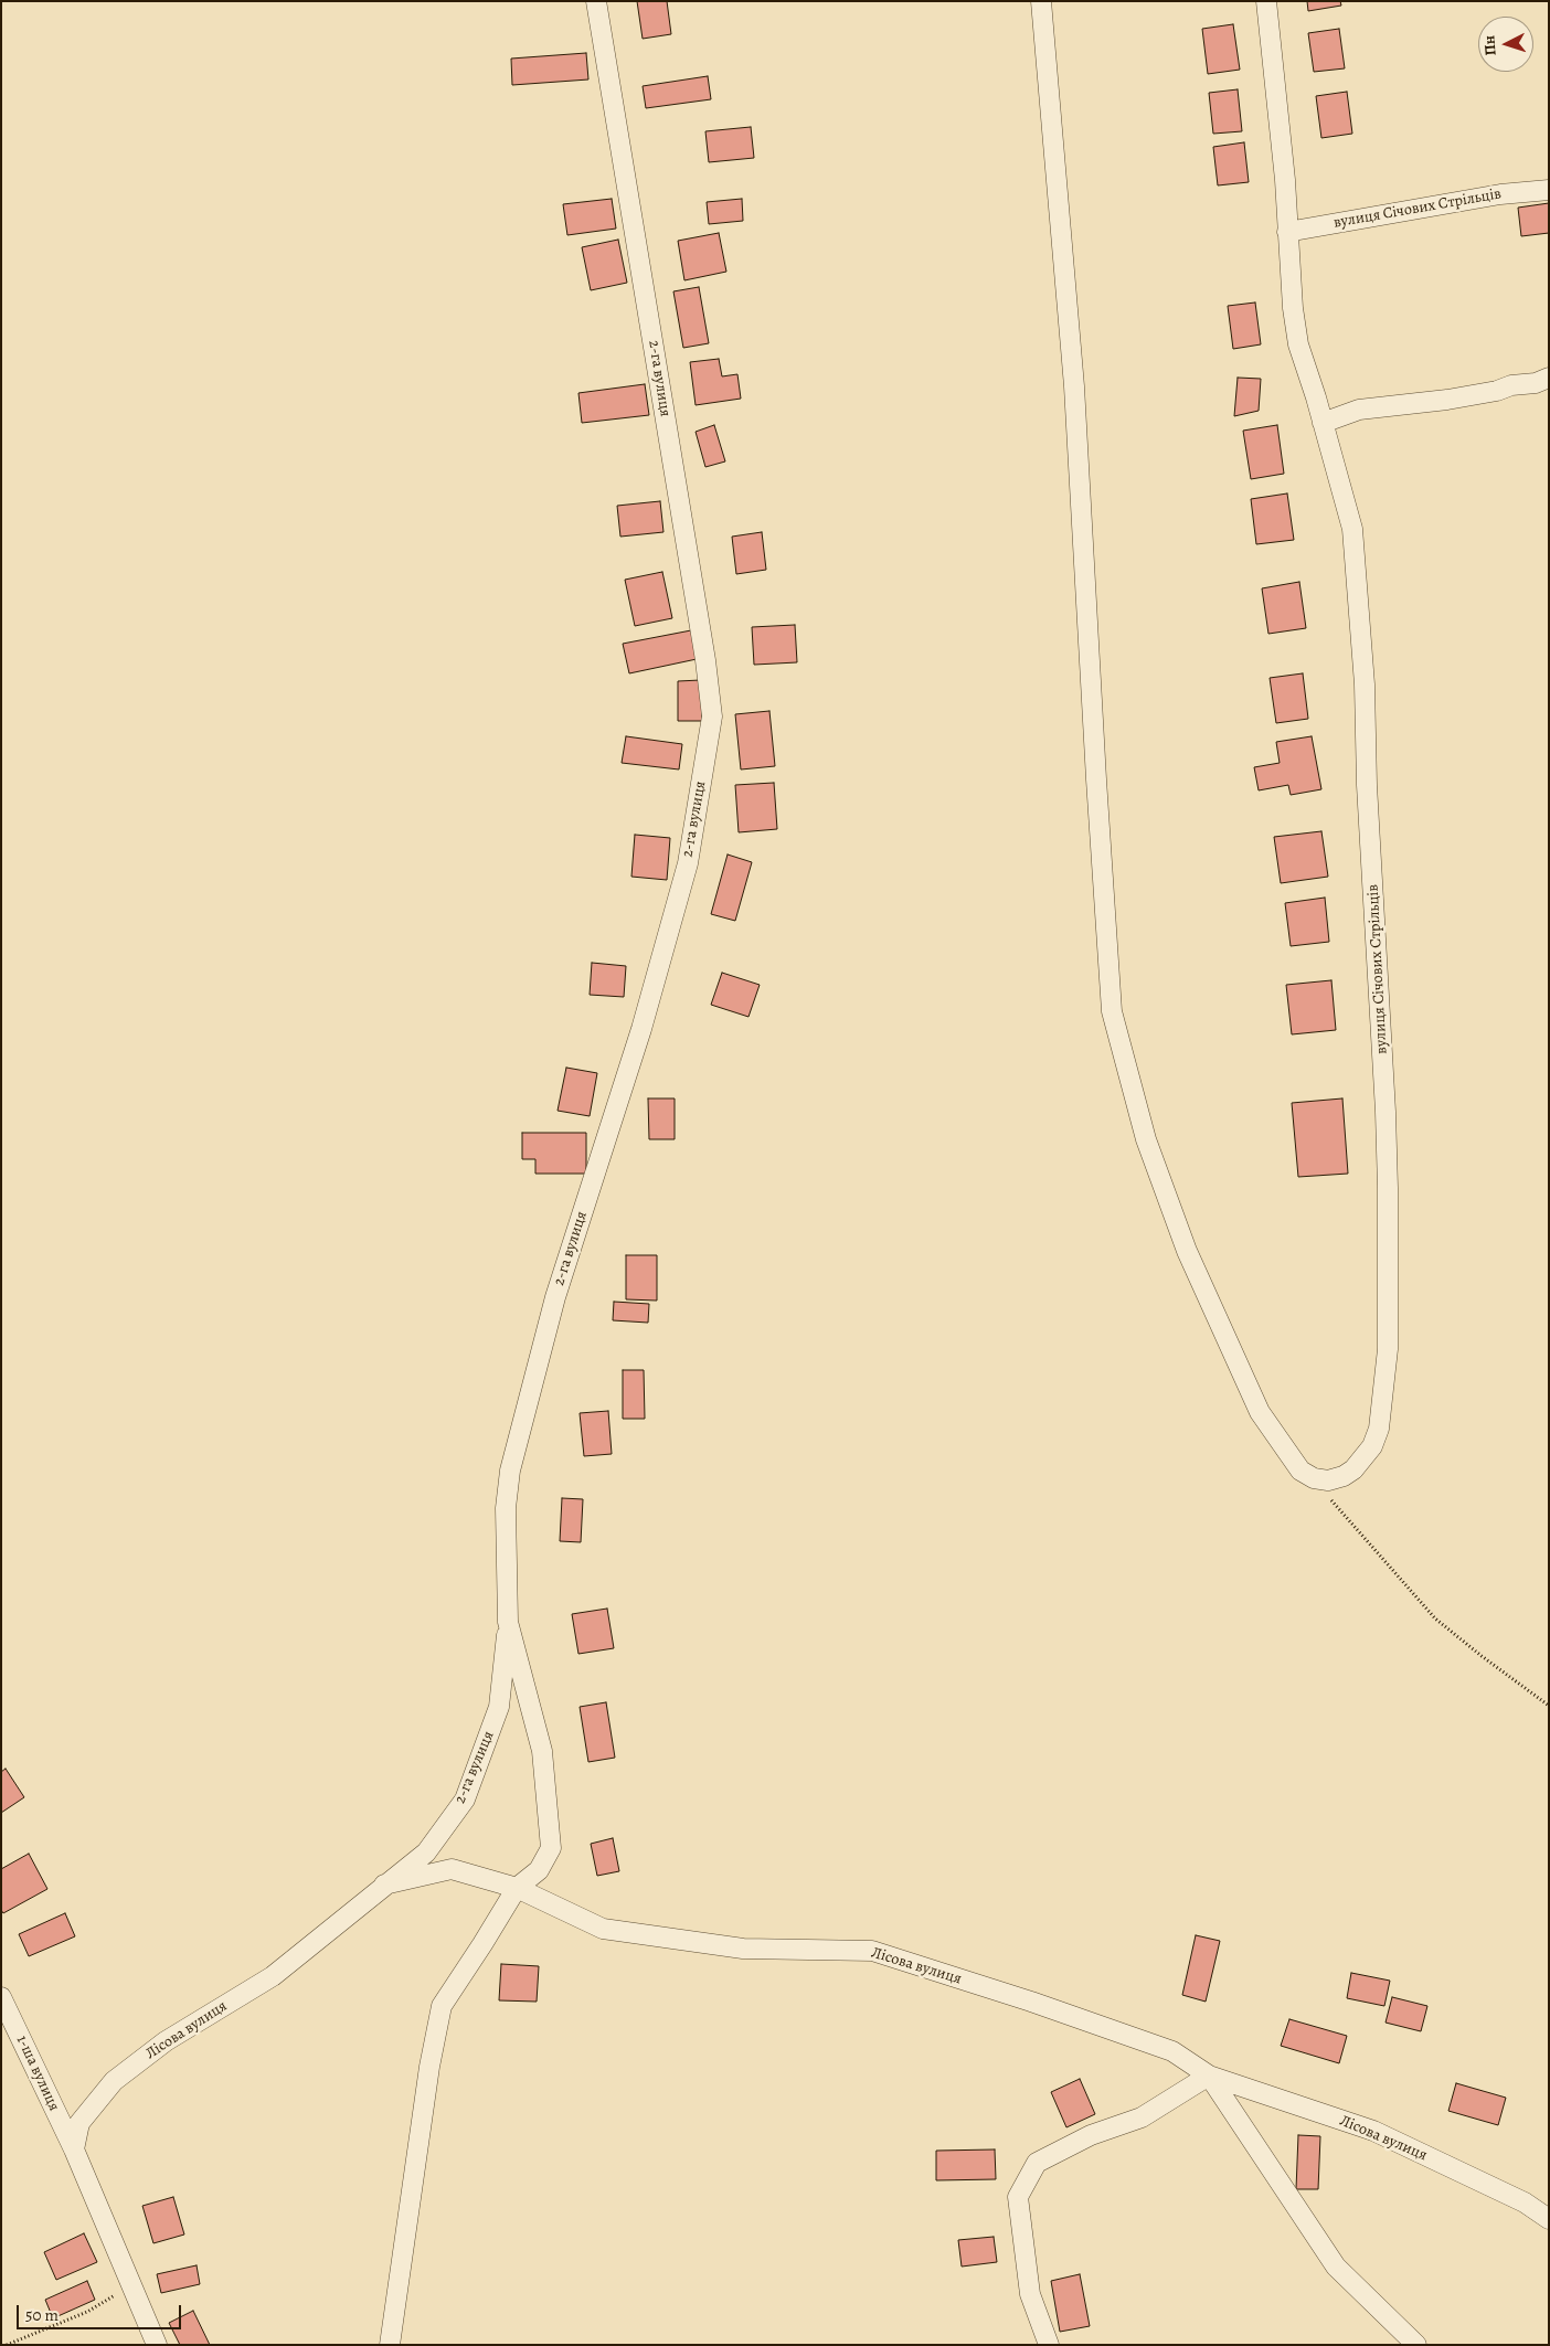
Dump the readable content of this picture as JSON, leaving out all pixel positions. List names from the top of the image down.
{
  "streets": {
    "street": [
      "вулиця Січових Стрільців",
      "2-га вулиця",
      "Лісова вулиця",
      "1-ша вулиця"
    ]
  },
  "crossings": [
    ["2-га вулиця", "Лісова вулиця"],
    ["Лісова вулиця", "1-ша вулиця"]
  ],
  "scale_bar": "50 m",
  "north": "left"
}
